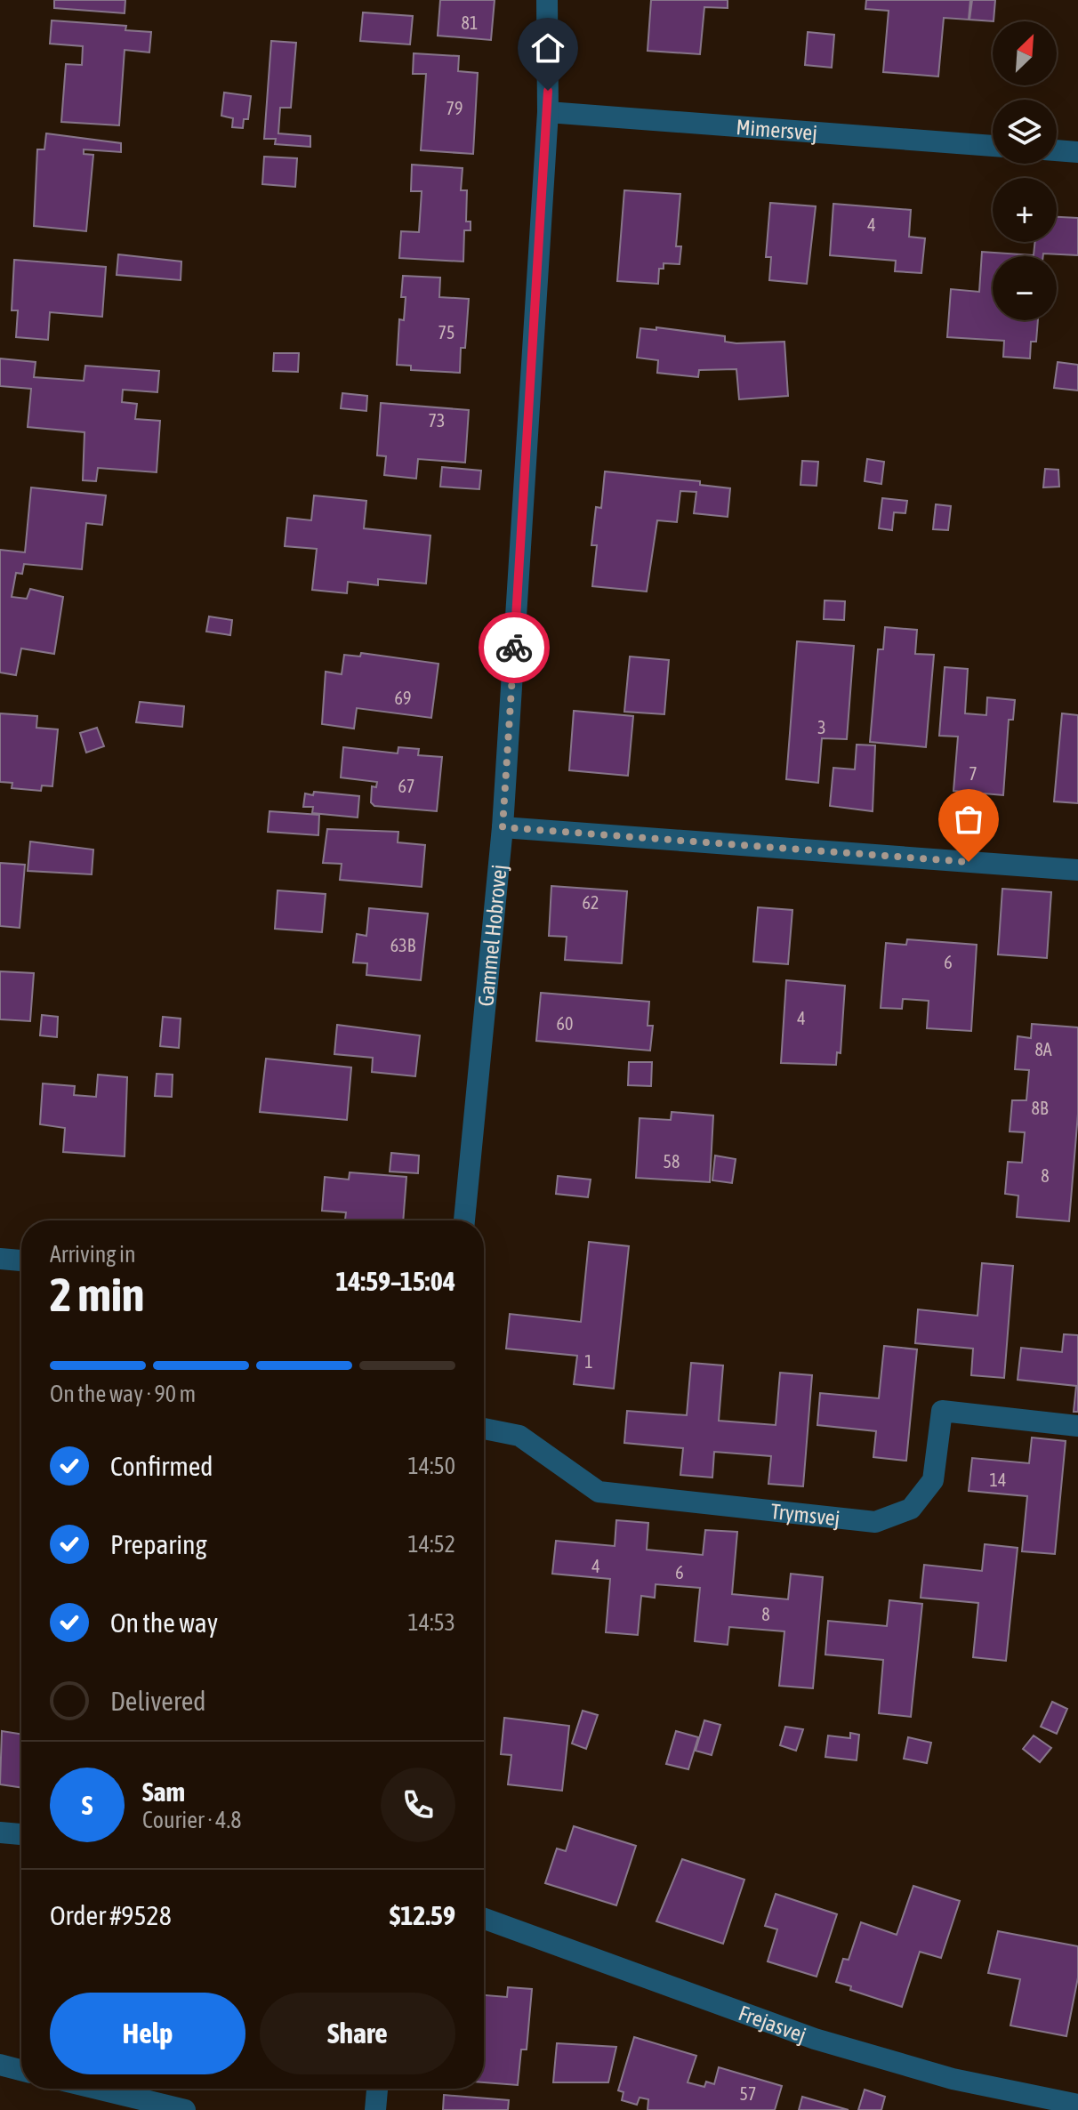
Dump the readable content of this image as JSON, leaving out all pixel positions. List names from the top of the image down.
{
  "streets": {
    "street": [
      "Mimersvej",
      "Gammel Hobrovej",
      "Trymsvej",
      "Frejasvej"
    ]
  },
  "crossings": [
    ["Mimersvej", "Gammel Hobrovej"]
  ],
  "house_numbers": [
    "81",
    "79",
    "4",
    "75",
    "73",
    "69",
    "3",
    "7",
    "67",
    "62",
    "63B",
    "6",
    "4",
    "60",
    "8A",
    "8B",
    "58",
    "8",
    "1",
    "14",
    "4",
    "6",
    "8",
    "57"
  ],
  "north": "top right",
  "page": {
    "map_buttons": ["+", "−"],
    "heading": ["2 min", "Arriving in", "14:59–15:04"],
    "panel": [
      "Sam",
      "Courier · 4.8",
      "Order #9528",
      "$12.59"
    ],
    "bar": "On the way · 90 m",
    "list": [
      ["Confirmed", "14:50"],
      ["Preparing", "14:52"],
      ["On the way", "14:53"],
      "Delivered"
    ],
    "round": "S",
    "buttons": ["Help", "Share"]
  }
}
